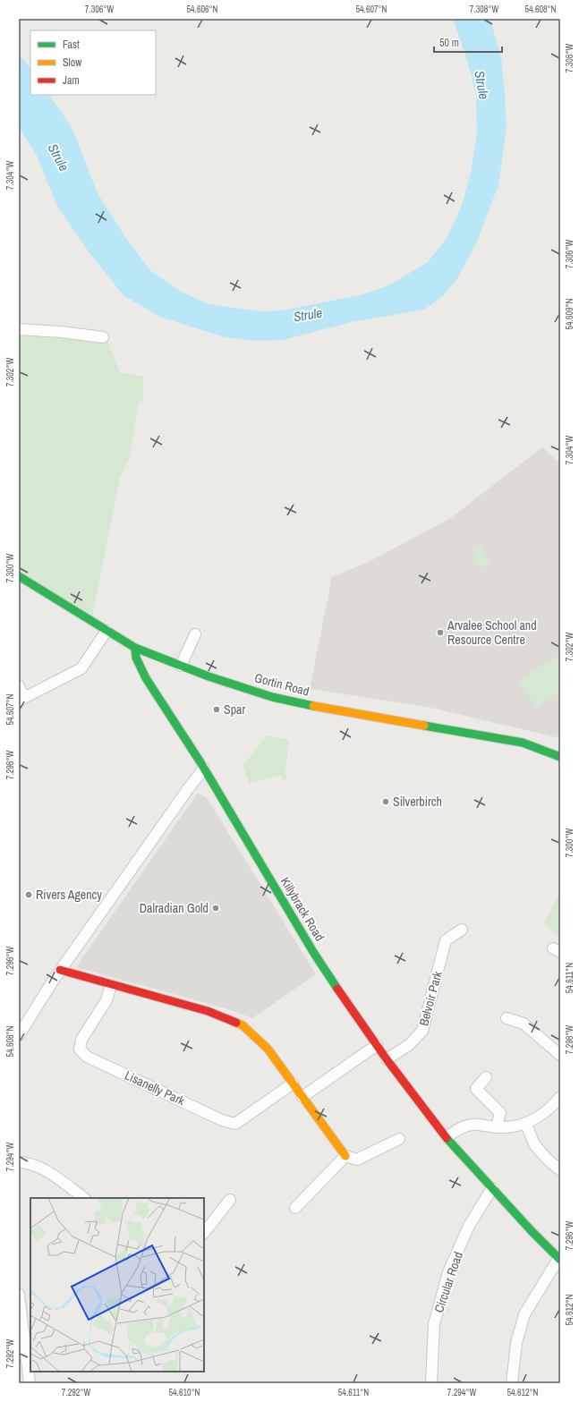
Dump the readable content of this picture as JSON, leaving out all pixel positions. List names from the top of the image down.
{
  "streets": {
    "street": [
      "Gortin Road",
      "Killybrack Road",
      "Belvoir Park",
      "Lisanelly Park",
      "Circular Road"
    ]
  },
  "crossings": [
    ["Gortin Road", "Killybrack Road"],
    ["Killybrack Road", "Belvoir Park"],
    ["Killybrack Road", "Circular Road"]
  ],
  "water": ["Strule"],
  "places": [
    "Arvalee School and Resource Centre",
    "Spar",
    "Silverbirch",
    "Rivers Agency",
    "Dalradian Gold"
  ],
  "legend": ["Fast", "Slow", "Jam"],
  "scale_bar": "50 m",
  "coordinates": [
    "7.306°W",
    "54.606°N",
    "54.607°N",
    "7.308°W",
    "54.608°N",
    "7.304°W",
    "54.609°N",
    "7.302°W",
    "7.300°W",
    "7.298°W",
    "7.296°W",
    "54.611°N",
    "7.294°W",
    "54.612°N",
    "7.292°W",
    "54.610°N"
  ]
}
